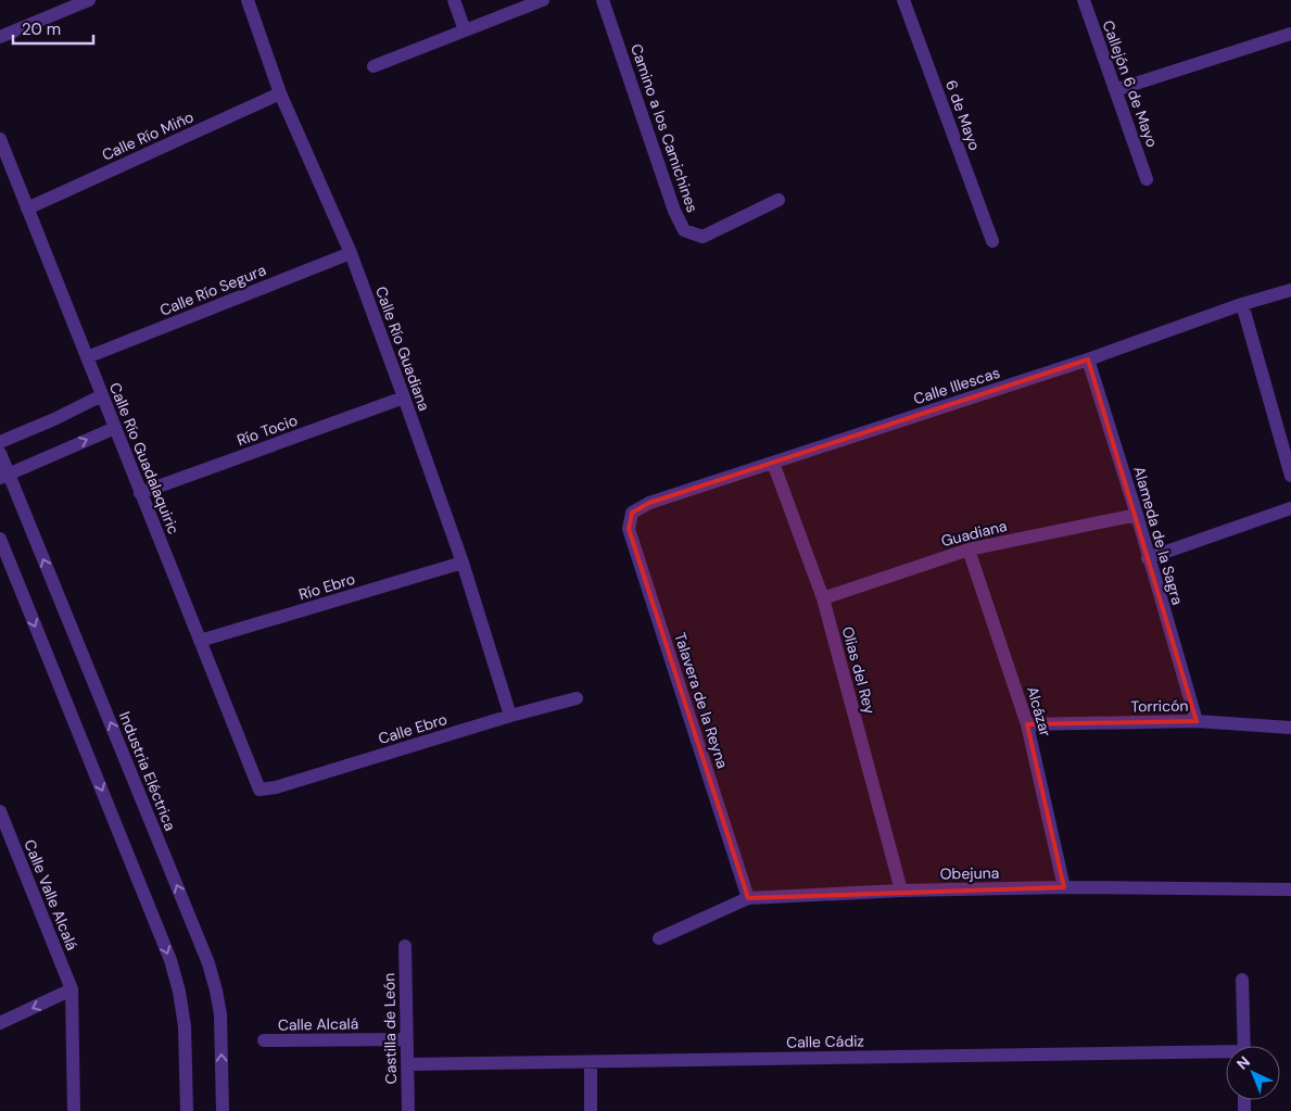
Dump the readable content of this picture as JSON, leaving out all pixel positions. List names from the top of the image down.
{
  "streets": {
    "street": [
      "Callejón 6 de Mayo",
      "6 de Mayo",
      "Camino a los Camichines",
      "Calle Río Miño",
      "Calle Río Segura",
      "Calle Río Guadiana",
      "Calle Illescas",
      "Río Tocio",
      "Calle Río Guadalaquiric",
      "Guadiana",
      "Alameda de la Sagra",
      "Río Ebro",
      "Olias del Rey",
      "Talavera de la Reyna",
      "Torricón",
      "Alcázar",
      "Calle Ebro",
      "Industria Eléctrica",
      "Obejuna",
      "Calle Valle Alcalá",
      "Calle Alcalá",
      "Castilla de León",
      "Calle Cádiz"
    ]
  },
  "crossings": [
    ["Calle Río Miño", "Calle Río Guadiana"],
    ["Calle Río Miño", "Calle Río Guadalaquiric"],
    ["Calle Río Segura", "Calle Río Guadiana"],
    ["Calle Río Segura", "Calle Río Guadalaquiric"],
    ["Calle Río Guadiana", "Río Tocio"],
    ["Calle Río Guadiana", "Río Ebro"],
    ["Calle Río Guadiana", "Calle Ebro"],
    ["Calle Illescas", "Alameda de la Sagra"],
    ["Calle Illescas", "Olias del Rey"],
    ["Calle Illescas", "Talavera de la Reyna"],
    ["Río Tocio", "Calle Río Guadalaquiric"],
    ["Calle Río Guadalaquiric", "Río Ebro"],
    ["Calle Río Guadalaquiric", "Calle Ebro"],
    ["Guadiana", "Alameda de la Sagra"],
    ["Guadiana", "Olias del Rey"],
    ["Guadiana", "Alcázar"],
    ["Alameda de la Sagra", "Torricón"],
    ["Olias del Rey", "Obejuna"],
    ["Talavera de la Reyna", "Obejuna"],
    ["Torricón", "Alcázar"],
    ["Alcázar", "Obejuna"],
    ["Calle Alcalá", "Castilla de León"],
    ["Castilla de León", "Calle Cádiz"]
  ],
  "scale_bar": "20 m",
  "north": "top left"
}
